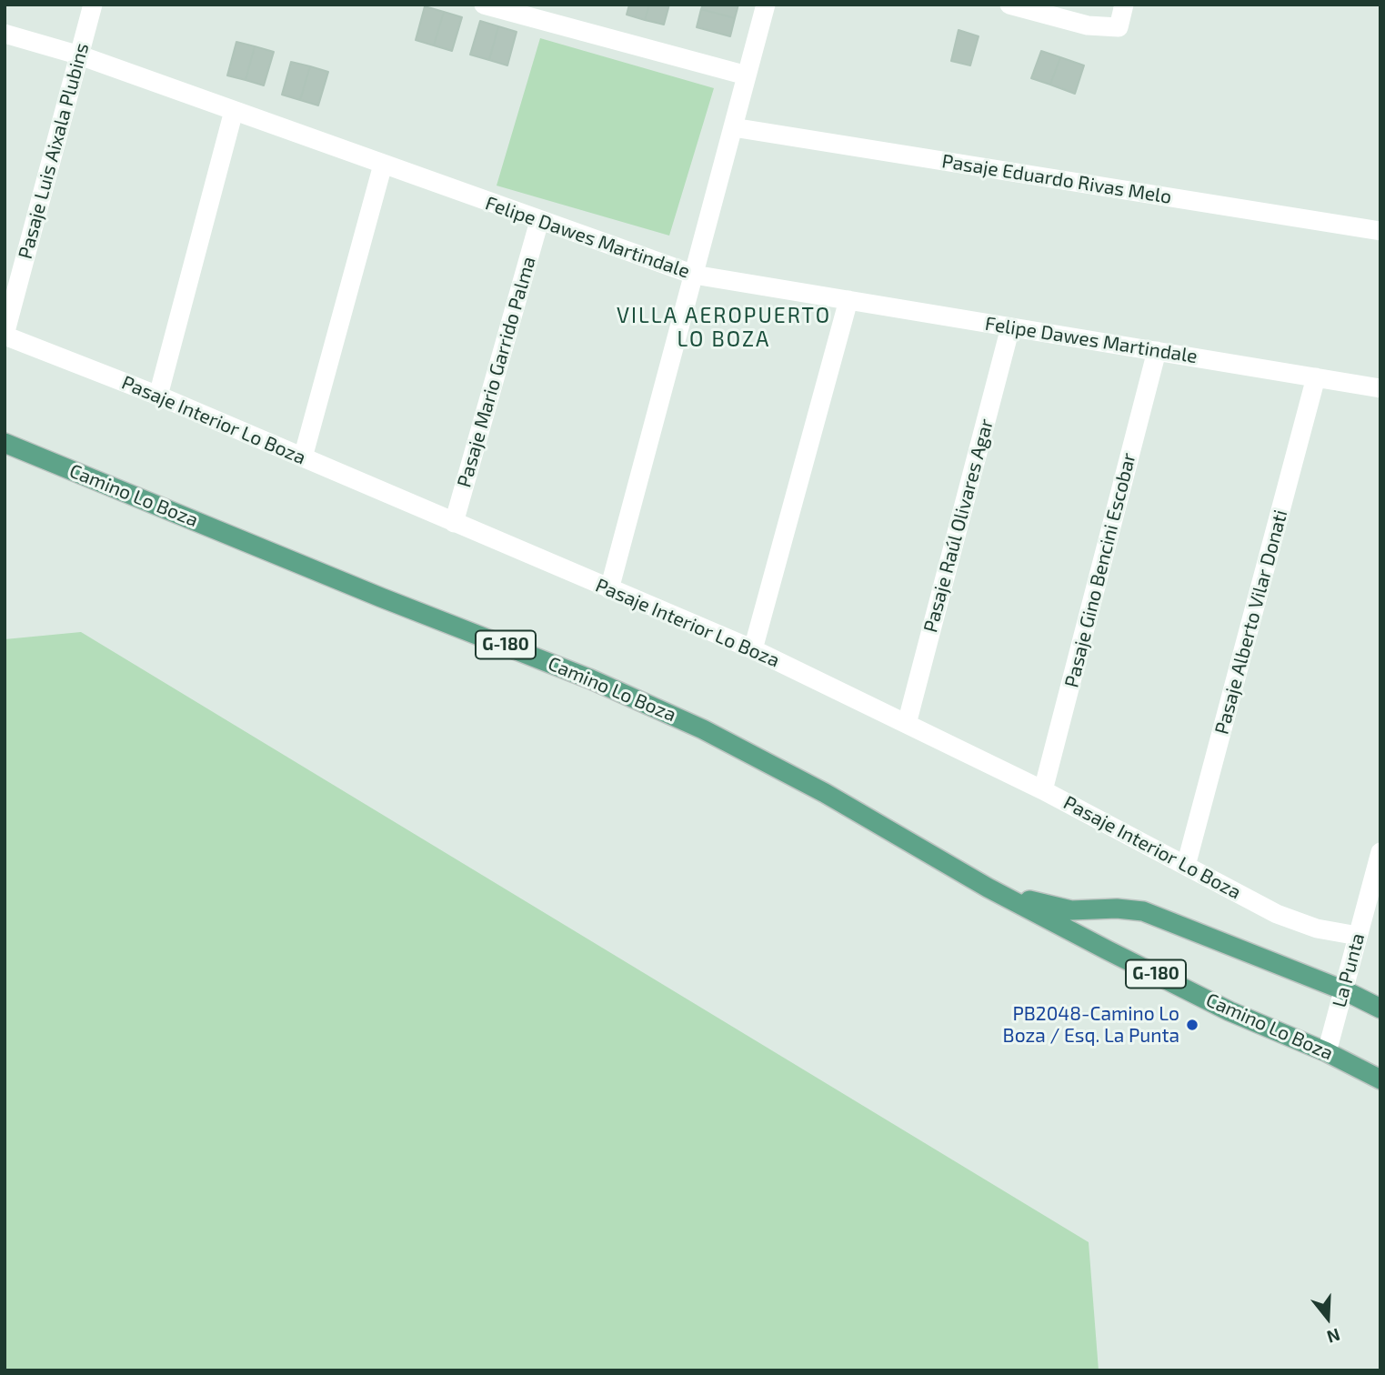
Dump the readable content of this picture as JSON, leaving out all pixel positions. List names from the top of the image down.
{
  "streets": {
    "main road": ["Camino Lo Boza", "G-180"],
    "street": [
      "Pasaje Luis Aixala Plubins",
      "Pasaje Eduardo Rivas Melo",
      "Felipe Dawes Martindale",
      "Pasaje Mario Garrido Palma",
      "Pasaje Interior Lo Boza",
      "Pasaje Raúl Olivares Agar",
      "Pasaje Gino Bencini Escobar",
      "Pasaje Alberto Vilar Donati",
      "La Punta"
    ]
  },
  "crossings": [
    ["Pasaje Luis Aixala Plubins", "Felipe Dawes Martindale"],
    ["Pasaje Luis Aixala Plubins", "Pasaje Interior Lo Boza"],
    ["Felipe Dawes Martindale", "Pasaje Mario Garrido Palma"],
    ["Felipe Dawes Martindale", "Pasaje Raúl Olivares Agar"],
    ["Felipe Dawes Martindale", "Pasaje Gino Bencini Escobar"],
    ["Felipe Dawes Martindale", "Pasaje Alberto Vilar Donati"],
    ["Pasaje Mario Garrido Palma", "Pasaje Interior Lo Boza"],
    ["Pasaje Interior Lo Boza", "Pasaje Raúl Olivares Agar"],
    ["Pasaje Interior Lo Boza", "Pasaje Gino Bencini Escobar"],
    ["Pasaje Interior Lo Boza", "Pasaje Alberto Vilar Donati"],
    ["Pasaje Interior Lo Boza", "La Punta"],
    ["Camino Lo Boza", "La Punta"]
  ],
  "districts": ["VILLA AEROPUERTO LO BOZA"],
  "places": ["PB2048-Camino Lo Boza / Esq. La Punta"],
  "north": "bottom"
}
